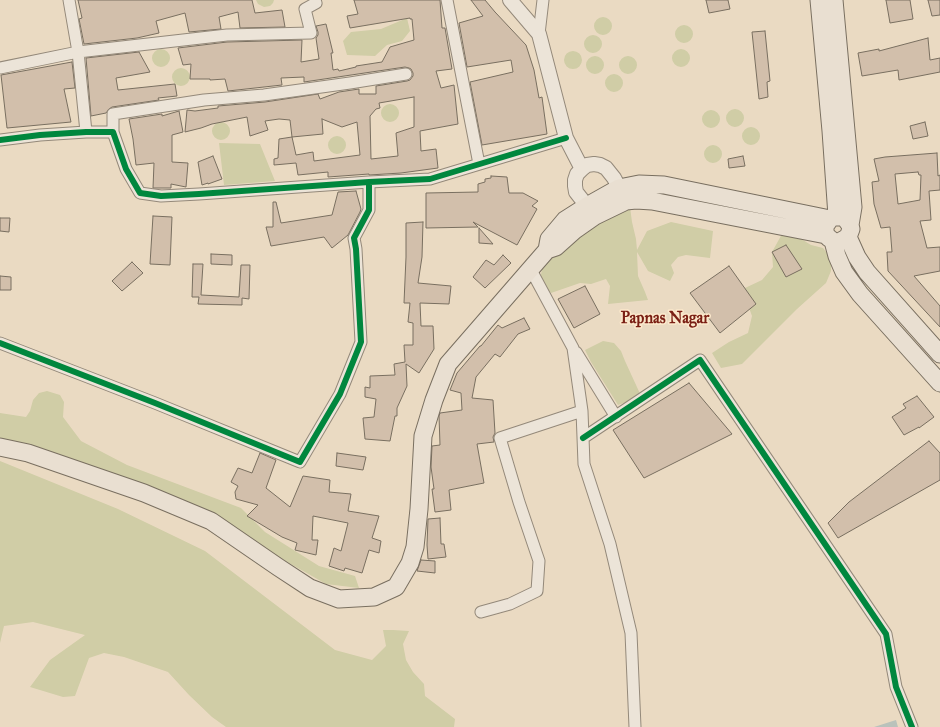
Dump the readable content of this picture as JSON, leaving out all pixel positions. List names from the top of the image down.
{
  "districts": ["Papnas Nagar"]
}
